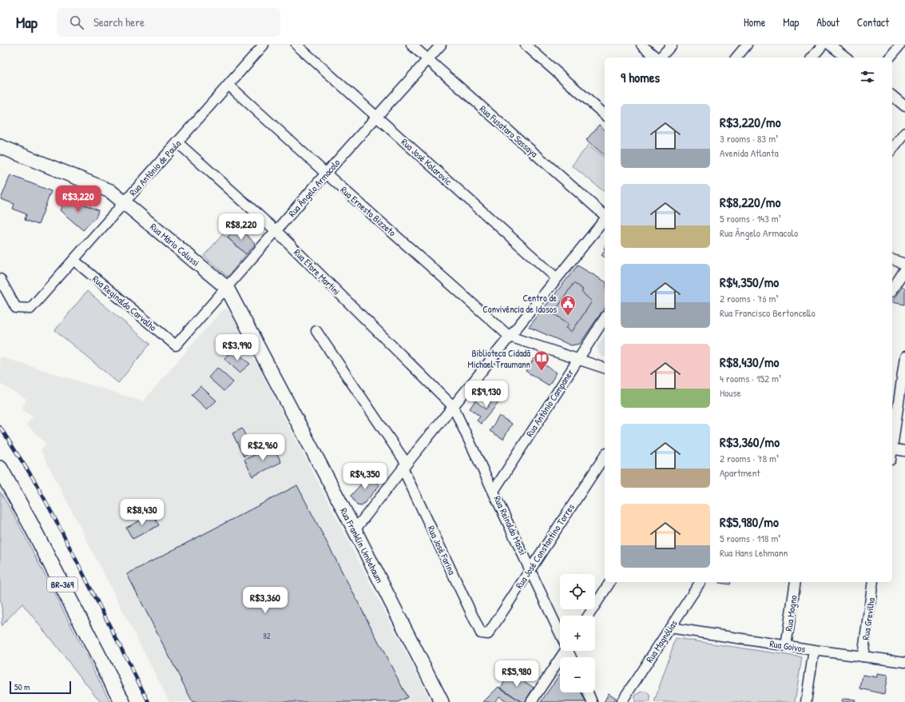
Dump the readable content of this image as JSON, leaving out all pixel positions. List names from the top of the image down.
{
  "streets": {
    "main road": ["BR-369"],
    "street": [
      "Rua Fusataro Sassaya",
      "Rua José Kolarovic",
      "Rua Antônio de Paula",
      "Rua Ângelo Armacolo",
      "Rua Ernesto Bizzeto",
      "Rua Mário Colussi",
      "Rua Etore Martini",
      "Rua Reginaldo Carvalho",
      "Rua Antônio Campaner",
      "Rua Reinaldo Massi",
      "Rua Franklin Umbehaum",
      "Rua José Constantino Torres",
      "Rua José Farina",
      "Rua Mogno",
      "Rua Grevilha",
      "Rua Magnólias",
      "Rua Goivos"
    ]
  },
  "crossings": [
    ["Rua Fusataro Sassaya", "Rua Ângelo Armacolo"],
    ["Rua José Kolarovic", "Rua Ângelo Armacolo"],
    ["Rua Antônio de Paula", "Rua Ernesto Bizzeto"],
    ["Rua Antônio de Paula", "Rua Mário Colussi"],
    ["Rua Antônio de Paula", "Rua Etore Martini"],
    ["Rua Antônio de Paula", "Rua Reginaldo Carvalho"],
    ["Rua Ângelo Armacolo", "Rua Ernesto Bizzeto"],
    ["Rua Ângelo Armacolo", "Rua Mário Colussi"],
    ["Rua Ângelo Armacolo", "Rua Etore Martini"],
    ["Rua Ângelo Armacolo", "Rua Reginaldo Carvalho"],
    ["Rua Ângelo Armacolo", "Rua Franklin Umbehaum"],
    ["Rua Mário Colussi", "Rua Franklin Umbehaum"],
    ["Rua Etore Martini", "Rua Reinaldo Massi"],
    ["Rua Antônio Campaner", "Rua Reinaldo Massi"],
    ["Rua Reinaldo Massi", "Rua José Constantino Torres"],
    ["Rua José Constantino Torres", "Rua José Farina"],
    ["Rua Mogno", "Rua Goivos"],
    ["Rua Grevilha", "Rua Goivos"],
    ["Rua Magnólias", "Rua Goivos"]
  ],
  "places": {
    "public building": ["Centro de Convivência de Idosos"],
    "library": ["Biblioteca Cidadã Michael Traumann"]
  },
  "house_numbers": ["82"],
  "scale_bar": "50 m",
  "page": {
    "header": "Map",
    "search": "Search here",
    "nav": [
      "Home",
      "Map",
      "About",
      "Contact"
    ],
    "heading": "9 homes",
    "list": [
      {
        "name": "R$3,220/mo",
        "note": "3 rooms · 83 m² · Avenida Atlanta"
      },
      {
        "name": "R$8,220/mo",
        "note": "5 rooms · 143 m² · Rua Ângelo Armacolo"
      },
      {
        "name": "R$4,350/mo",
        "note": "2 rooms · 76 m² · Rua Francisco Bertoncello"
      },
      {
        "name": "R$8,430/mo",
        "note": "4 rooms · 152 m² · House"
      },
      {
        "name": "R$3,360/mo",
        "note": "2 rooms · 78 m² · Apartment"
      },
      {
        "name": "R$5,980/mo",
        "note": "5 rooms · 118 m² · Rua Hans Lehmann"
      }
    ],
    "price": [
      "R$3,220",
      "R$8,220",
      "R$3,990",
      "R$9,130",
      "R$2,960",
      "R$4,350",
      "R$8,430",
      "R$3,360",
      "R$5,980"
    ],
    "map_buttons": ["+", "−"],
    "scale": "50 m"
  }
}
